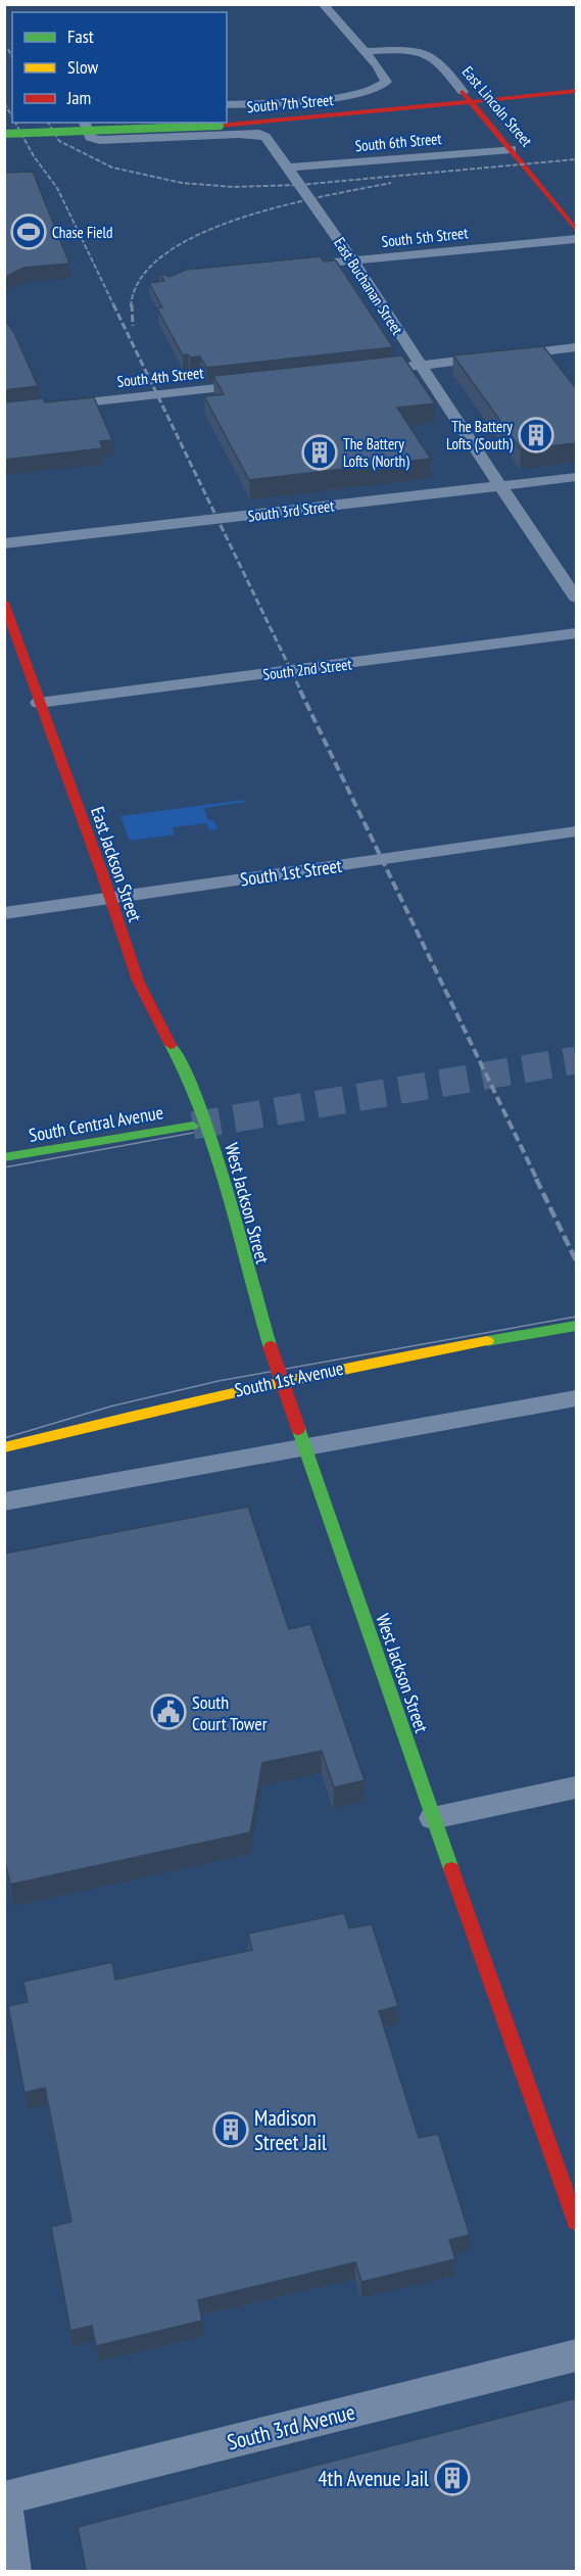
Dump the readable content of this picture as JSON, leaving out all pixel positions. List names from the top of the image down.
{
  "streets": {
    "main road": [
      "South 7th Street",
      "East Lincoln Street",
      "East Jackson Street",
      "South Central Avenue",
      "West Jackson Street",
      "South 1st Avenue"
    ],
    "street": [
      "South 6th Street",
      "South 5th Street",
      "East Buchanan Street",
      "South 4th Street",
      "South 3rd Street",
      "South 2nd Street",
      "South 1st Street",
      "South 3rd Avenue"
    ]
  },
  "crossings": [
    ["South 7th Street", "East Lincoln Street"],
    ["East Lincoln Street", "South 6th Street"],
    ["South 6th Street", "East Buchanan Street"],
    ["South 5th Street", "East Buchanan Street"],
    ["East Buchanan Street", "South 3rd Street"],
    ["South 2nd Street", "East Jackson Street"],
    ["East Jackson Street", "South 1st Street"],
    ["East Jackson Street", "West Jackson Street"]
  ],
  "places": {
    "sports": ["Chase Field"],
    "building": [
      "The Battery Lofts (South)",
      "The Battery Lofts (North)",
      "Madison Street Jail",
      "4th Avenue Jail"
    ],
    "public building": ["South Court Tower"]
  },
  "legend": ["Fast", "Slow", "Jam"]
}
